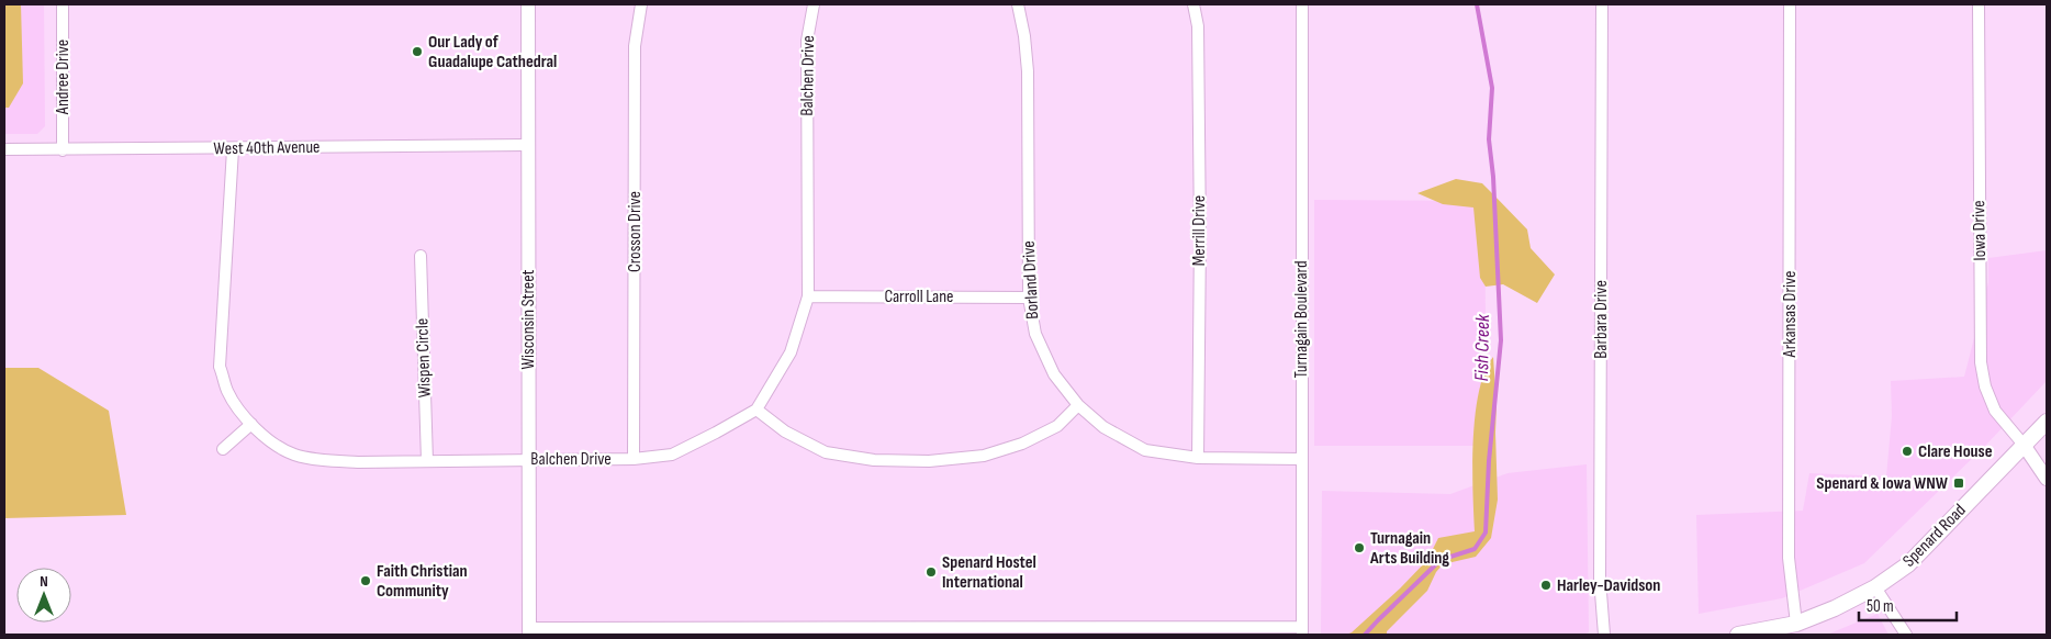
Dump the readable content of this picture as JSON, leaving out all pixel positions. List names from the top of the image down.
{
  "streets": {
    "main road": ["Spenard Road"],
    "street": [
      "Balchen Drive",
      "Andree Drive",
      "West 40th Avenue",
      "Merrill Drive",
      "Iowa Drive",
      "Crosson Drive",
      "Borland Drive",
      "Carroll Lane",
      "Arkansas Drive",
      "Wisconsin Street",
      "Turnagain Boulevard",
      "Barbara Drive",
      "Wispen Circle"
    ]
  },
  "crossings": [
    ["Balchen Drive", "West 40th Avenue"],
    ["Balchen Drive", "Crosson Drive"],
    ["Balchen Drive", "Carroll Lane"],
    ["Balchen Drive", "Wisconsin Street"],
    ["Balchen Drive", "Wispen Circle"],
    ["Andree Drive", "West 40th Avenue"],
    ["West 40th Avenue", "Wisconsin Street"],
    ["Merrill Drive", "Borland Drive"],
    ["Iowa Drive", "Spenard Road"],
    ["Borland Drive", "Carroll Lane"],
    ["Borland Drive", "Turnagain Boulevard"],
    ["Arkansas Drive", "Spenard Road"]
  ],
  "water": ["Fish Creek"],
  "places": {
    "other": [
      "Our Lady of Guadalupe Cathedral",
      "Clare House",
      "Turnagain Arts Building",
      "Spenard Hostel International",
      "Faith Christian Community",
      "Harley-Davidson"
    ],
    "transit": ["Spenard & Iowa WNW"]
  },
  "scale_bar": "50 m",
  "north": "top"
}
